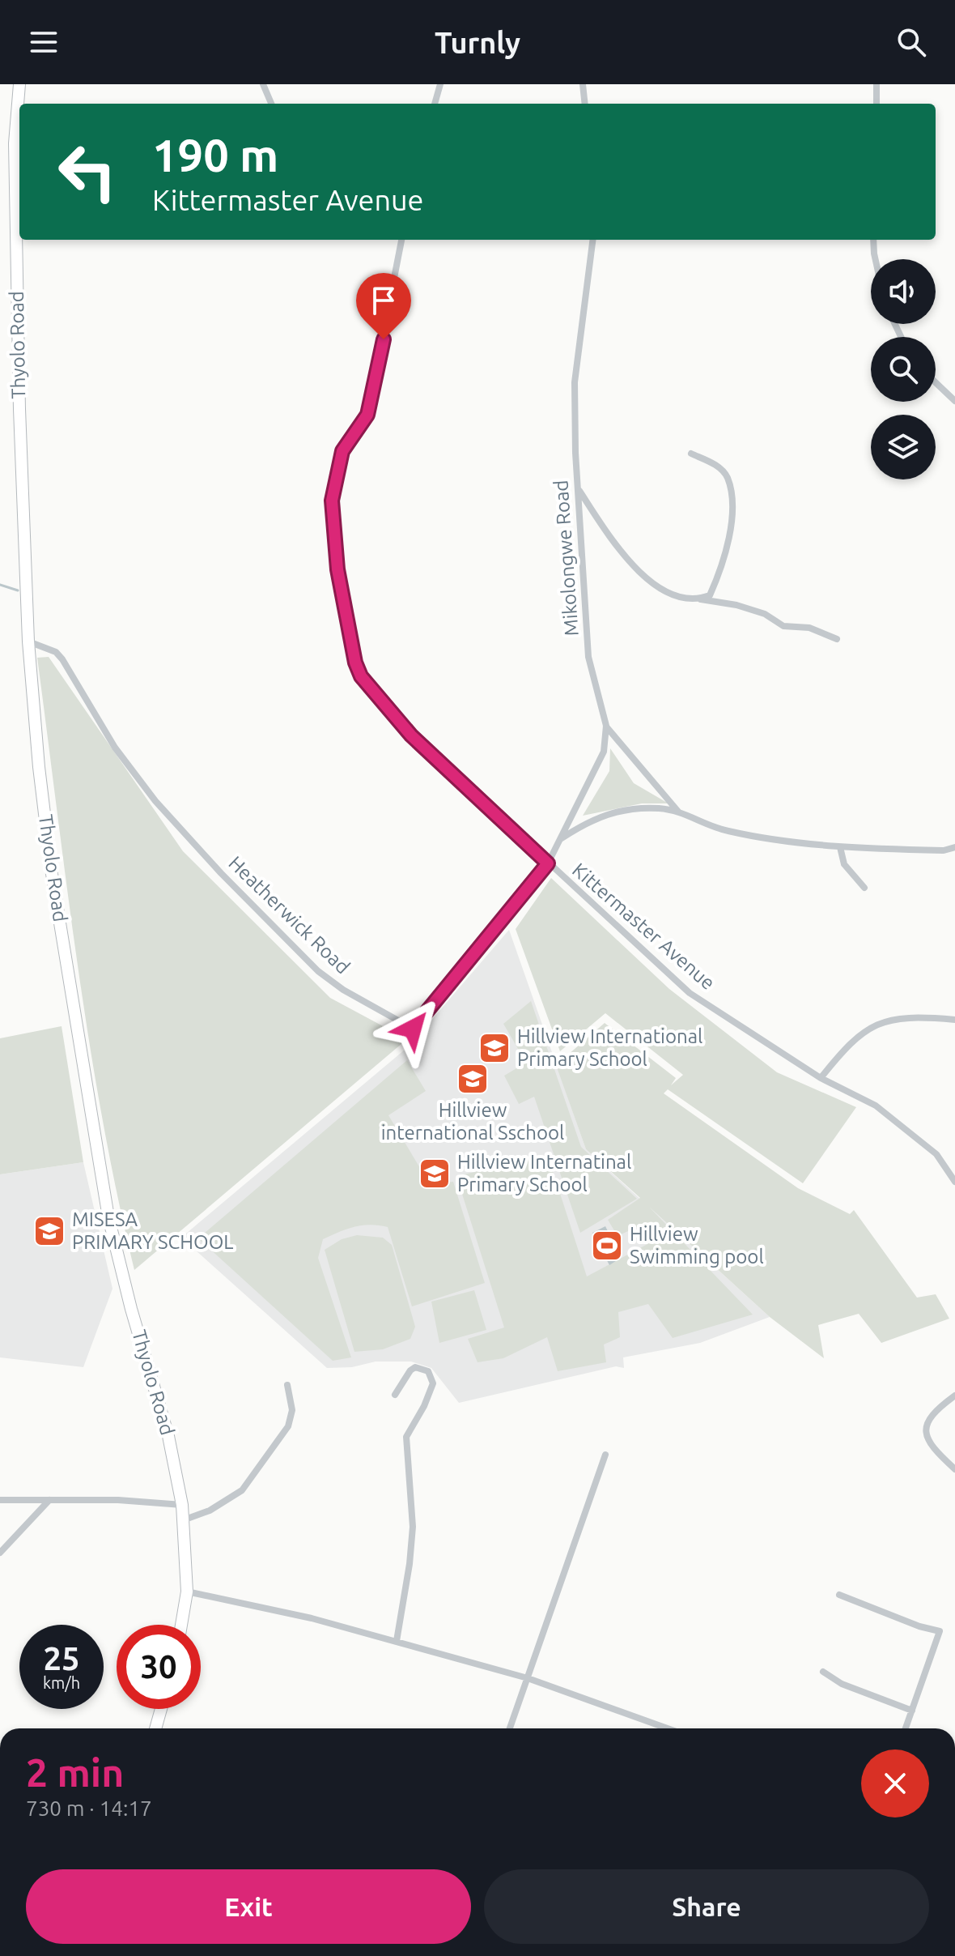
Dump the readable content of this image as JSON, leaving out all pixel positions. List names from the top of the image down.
{
  "streets": {
    "highway": ["Thyolo Road"],
    "street": ["Mikolongwe Road", "Heatherwick Road", "Kittermaster Avenue"]
  },
  "crossings": [
    ["Thyolo Road", "Heatherwick Road"],
    ["Mikolongwe Road", "Heatherwick Road"],
    ["Mikolongwe Road", "Kittermaster Avenue"],
    ["Heatherwick Road", "Kittermaster Avenue"]
  ],
  "places": {
    "school or university": [
      "Hillview International Primary School",
      "Hillview international Sschool",
      "Hillview Internatinal Primary School",
      "MISESA PRIMARY SCHOOL"
    ],
    "sports": ["Hillview Swimming pool"]
  },
  "page": {
    "header": "Turnly",
    "turn": ["190 m", "Kittermaster Avenue"],
    "speed": "25 km/h",
    "limit": "30",
    "heading": ["2 min", "730 m · 14:17"],
    "buttons": ["Exit", "Share"]
  }
}
